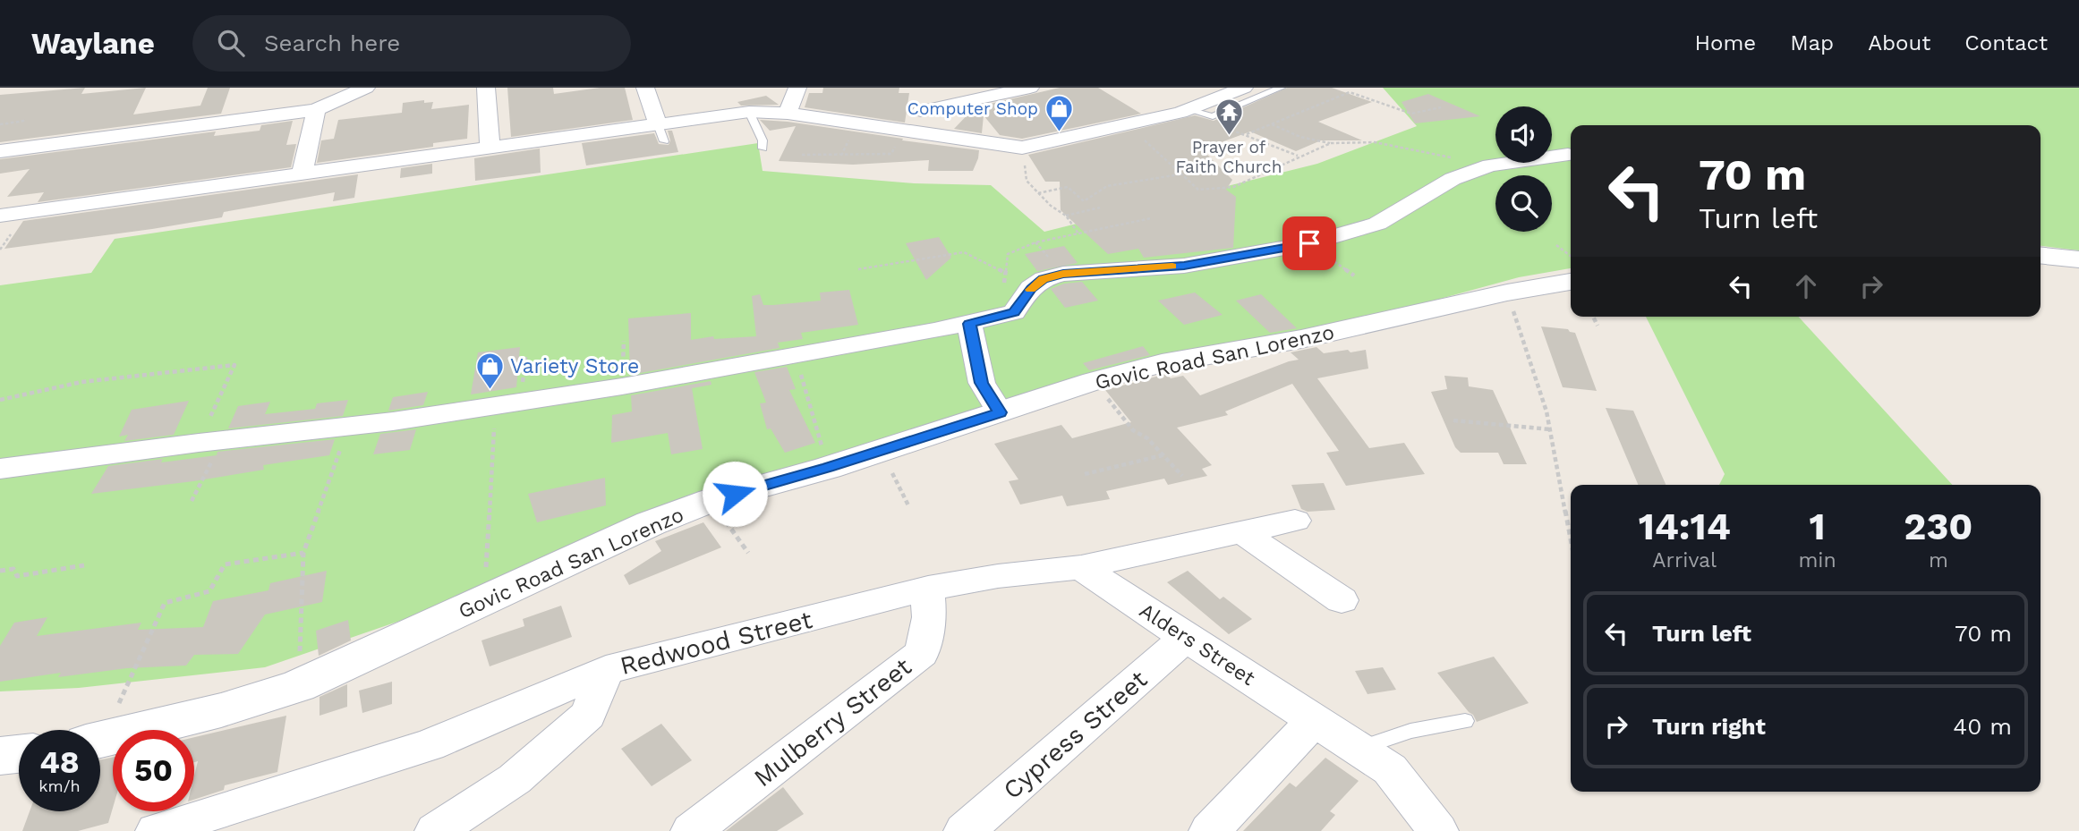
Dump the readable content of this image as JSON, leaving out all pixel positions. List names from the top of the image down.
{
  "streets": {
    "main road": ["Govic Road San Lorenzo"],
    "street": [
      "Redwood Street",
      "Alders Street",
      "Mulberry Street",
      "Cypress Street"
    ]
  },
  "crossings": [
    ["Redwood Street", "Alders Street"],
    ["Redwood Street", "Mulberry Street"],
    ["Alders Street", "Cypress Street"]
  ],
  "places": {
    "shop": ["Computer Shop", "Variety Store"],
    "temple": ["Prayer of Faith Church"]
  },
  "page": {
    "header": "Waylane",
    "search": "Search here",
    "nav": [
      "Home",
      "Map",
      "About",
      "Contact"
    ],
    "turn": ["70 m", "Turn left"],
    "eta": [
      "14:14",
      "Arrival",
      "1",
      "min",
      "230",
      "m"
    ],
    "list": [
      {
        "name": "Turn left",
        "value": "70 m"
      },
      {
        "name": "Turn right",
        "value": "40 m"
      }
    ],
    "speed": "48 km/h",
    "limit": "50"
  }
}
